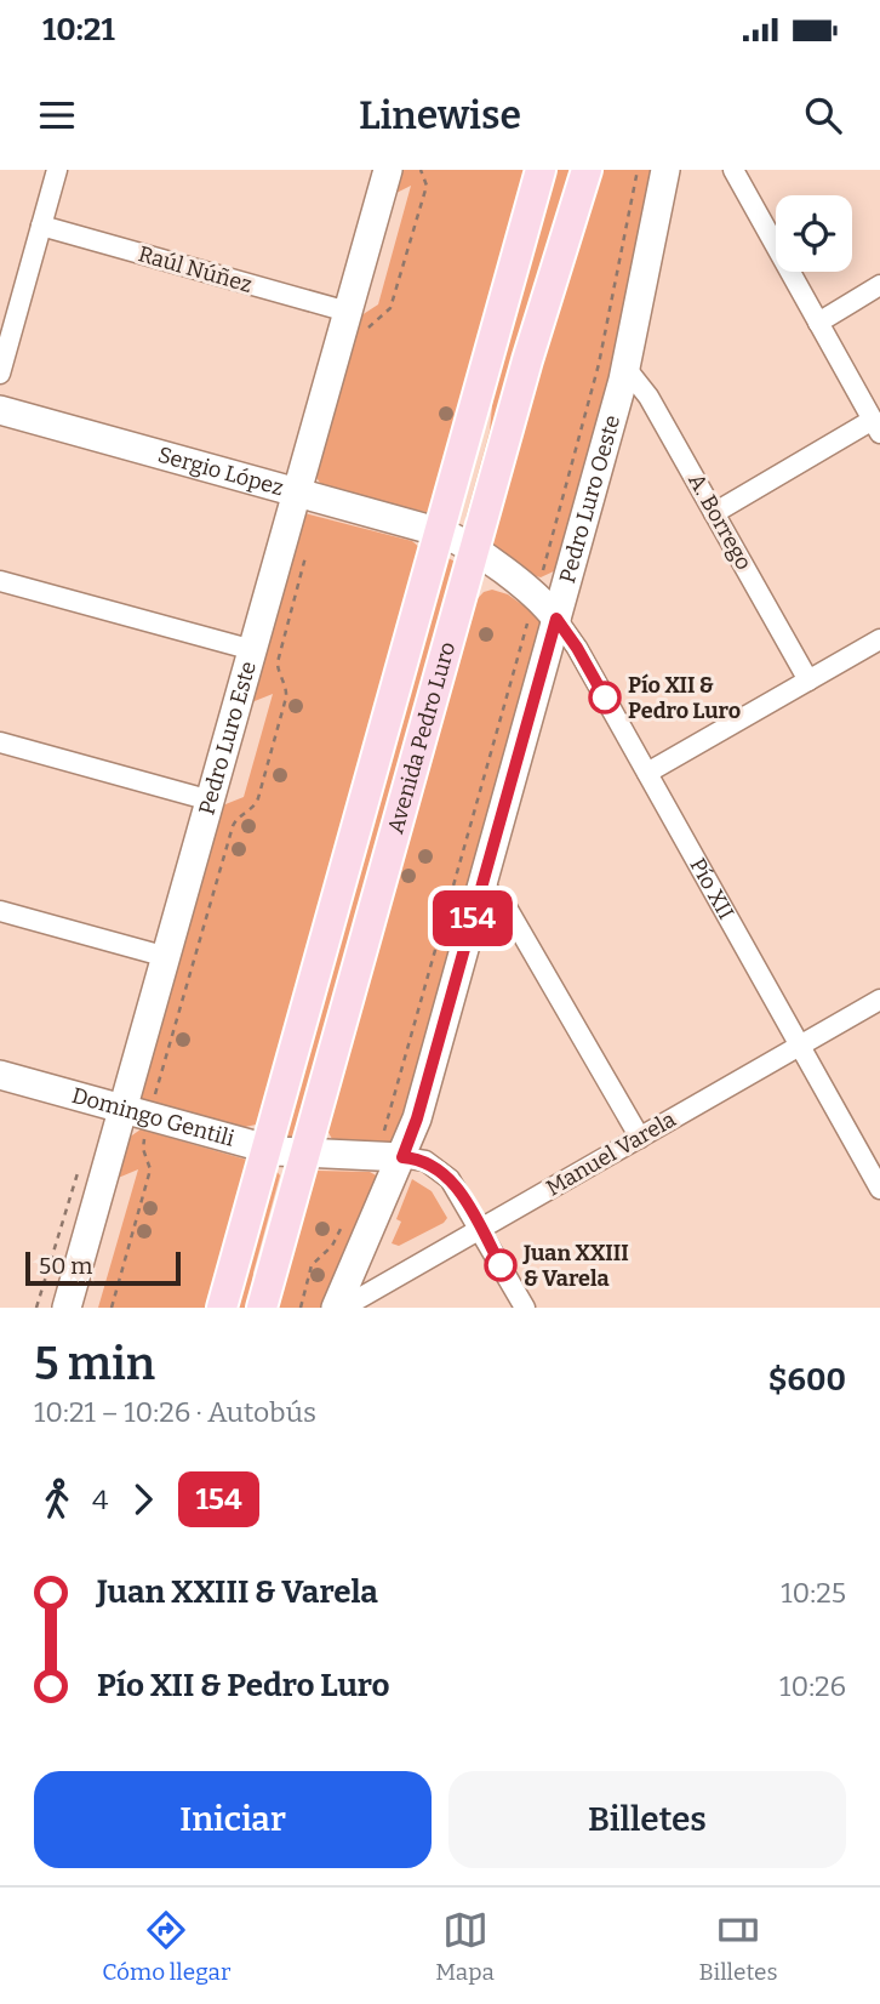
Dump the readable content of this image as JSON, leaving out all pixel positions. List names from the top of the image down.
{
  "streets": {
    "main road": ["Avenida Pedro Luro"],
    "street": [
      "Raúl Núñez",
      "Sergio López",
      "Pedro Luro Oeste",
      "A. Borrego",
      "Pedro Luro Este",
      "Pío XII",
      "Domingo Gentili",
      "Manuel Varela"
    ]
  },
  "crossings": [
    ["Raúl Núñez", "Pedro Luro Este"],
    ["Sergio López", "Pedro Luro Este"],
    ["Sergio López", "Avenida Pedro Luro"],
    ["Sergio López", "Pío XII"],
    ["Pedro Luro Oeste", "A. Borrego"],
    ["Pedro Luro Oeste", "Pío XII"],
    ["Pedro Luro Oeste", "Domingo Gentili"],
    ["Pedro Luro Este", "Domingo Gentili"],
    ["Avenida Pedro Luro", "Pío XII"],
    ["Avenida Pedro Luro", "Domingo Gentili"],
    ["Pío XII", "Manuel Varela"]
  ],
  "places": ["Pío XII & Pedro Luro", "Juan XXIII & Varela"],
  "lines": ["bus line 154"],
  "scale_bar": "50 m",
  "page": {
    "status": "10:21",
    "header": "Linewise",
    "on_map": "154",
    "scale": "50 m",
    "heading": ["5 min", "10:21 – 10:26 · Autobús", "$600"],
    "legs": ["4", "154"],
    "list": [
      {
        "name": "Juan XXIII & Varela",
        "value": "10:25"
      },
      {
        "name": "Pío XII & Pedro Luro",
        "value": "10:26"
      }
    ],
    "buttons": ["Iniciar", "Billetes"],
    "tabs": ["Cómo llegar", "Mapa", "Billetes"]
  }
}
